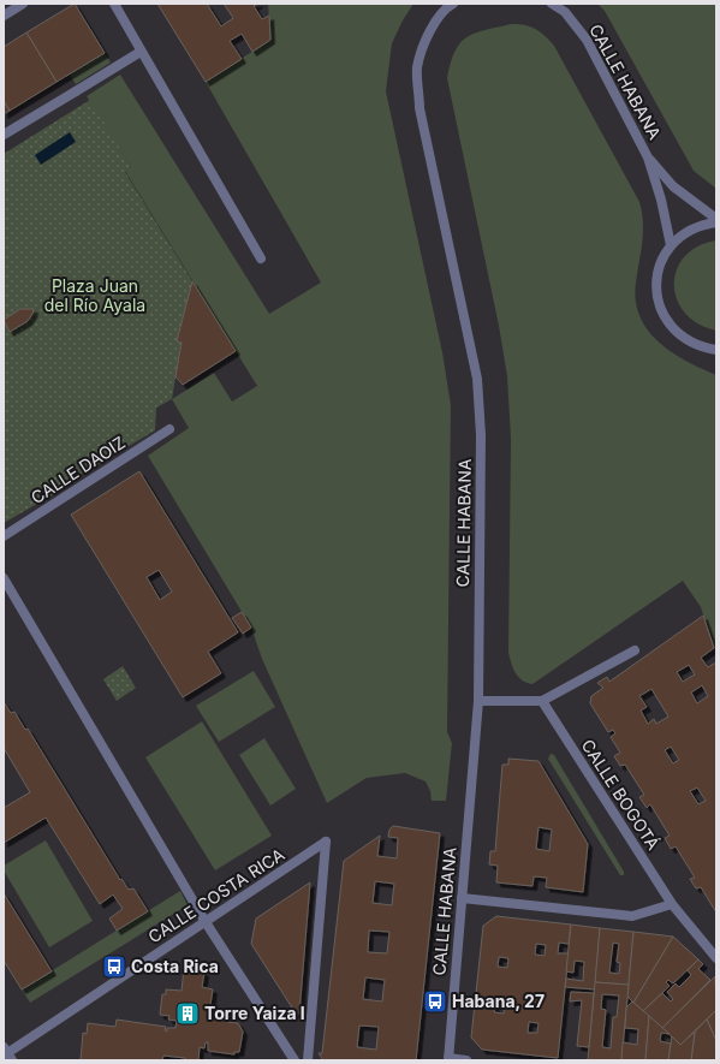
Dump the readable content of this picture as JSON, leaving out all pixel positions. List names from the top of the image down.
{
  "streets": {
    "street": [
      "CALLE HABANA",
      "CALLE DAOIZ",
      "CALLE BOGOTÁ",
      "CALLE COSTA RICA"
    ]
  },
  "parks": ["Plaza Juan del Río Ayala"],
  "places": {
    "bus stop": ["Costa Rica", "Habana, 27"],
    "building": ["Torre Yaiza I"]
  }
}
